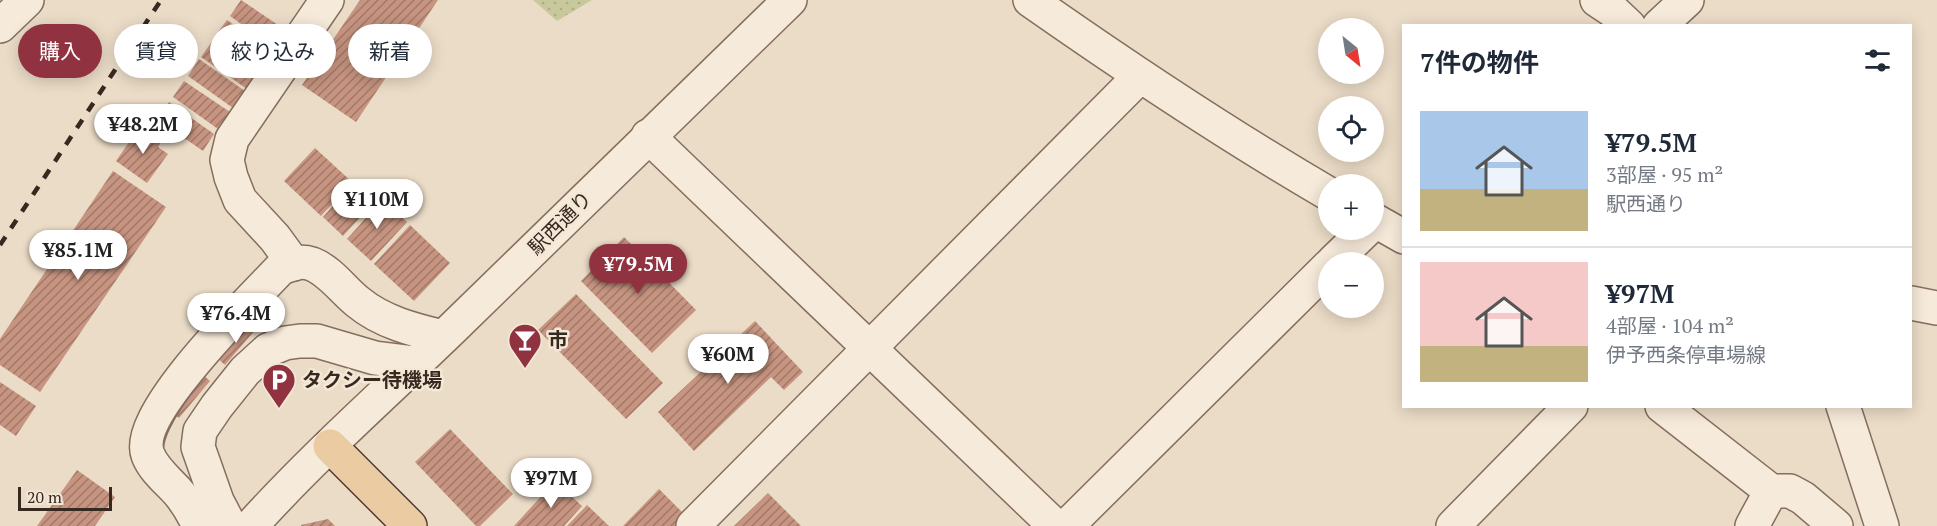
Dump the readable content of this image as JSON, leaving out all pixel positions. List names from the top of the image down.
{
  "streets": {
    "street": ["駅西通り"]
  },
  "places": {
    "bar": ["市"],
    "parking": ["タクシー待機場"]
  },
  "scale_bar": "20 m",
  "north": "bottom right",
  "page": {
    "map_buttons": ["+", "−"],
    "chip": [
      "購入",
      "賃貸",
      "絞り込み",
      "新着"
    ],
    "heading": "7件の物件",
    "list": [
      {
        "name": "¥79.5M",
        "note": "3部屋 · 95 m² · 駅西通り"
      },
      {
        "name": "¥97M",
        "note": "4部屋 · 104 m² · 伊予西条停車場線"
      }
    ],
    "price": [
      "¥48.2M",
      "¥110M",
      "¥85.1M",
      "¥79.5M",
      "¥76.4M",
      "¥60M",
      "¥97M"
    ],
    "scale": "20 m"
  }
}
